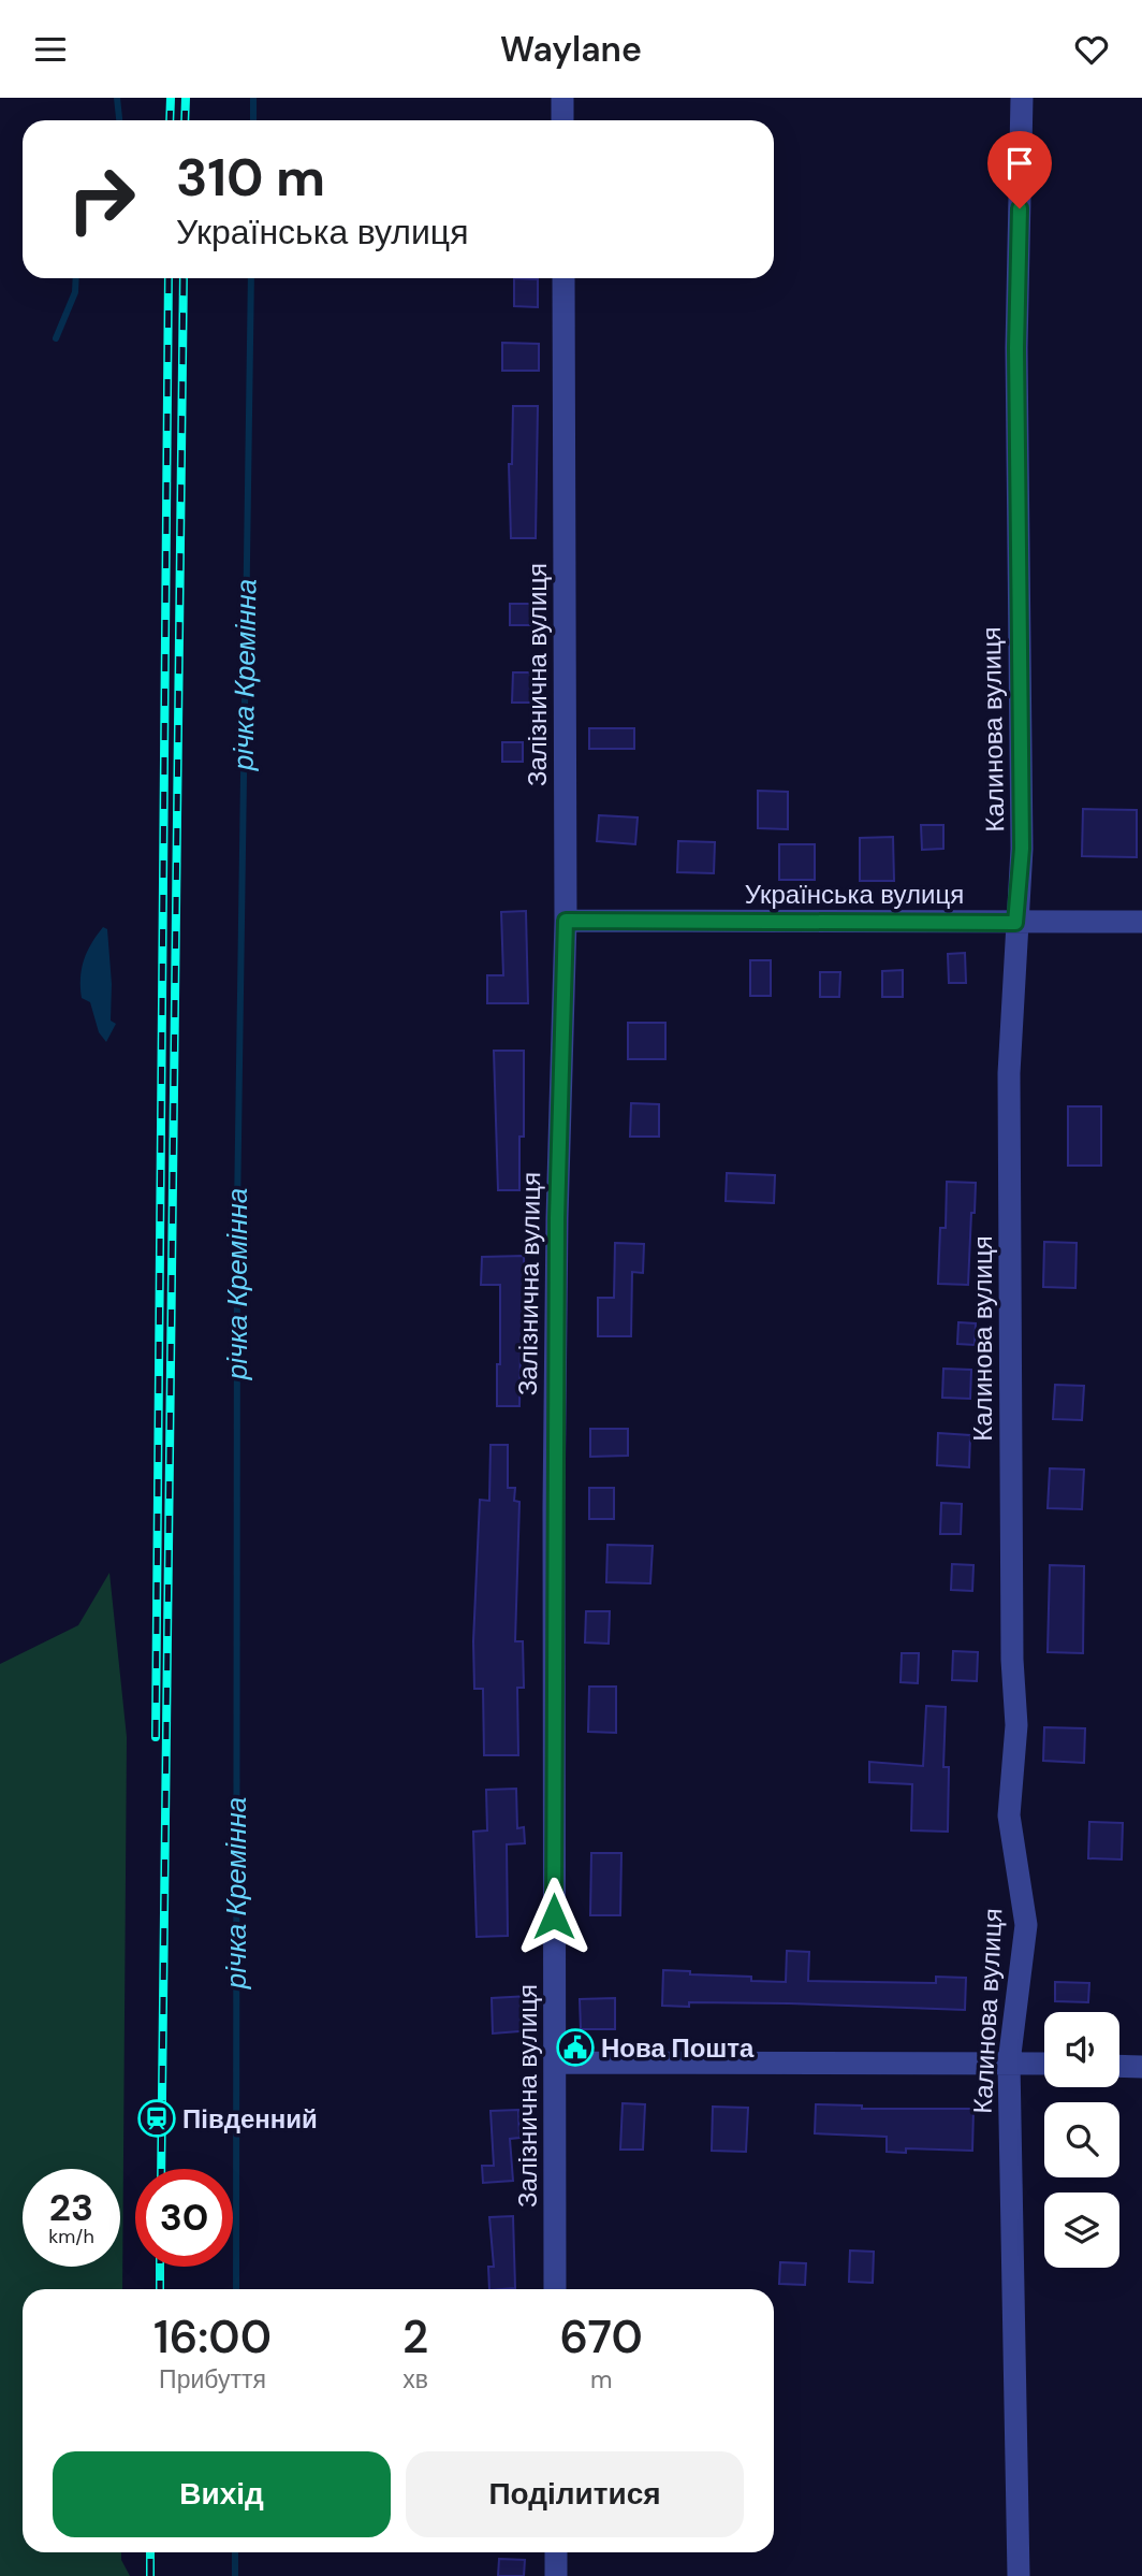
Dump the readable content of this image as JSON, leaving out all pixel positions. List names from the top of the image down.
{
  "streets": {
    "street": ["Залізнична вулиця", "Калинова вулиця", "Українська вулиця"]
  },
  "crossings": [
    ["Залізнична вулиця", "Українська вулиця"],
    ["Калинова вулиця", "Українська вулиця"]
  ],
  "water": ["річка Кремінна"],
  "places": {
    "public building": ["Нова Пошта"],
    "station": ["Південний"]
  },
  "page": {
    "header": "Waylane",
    "turn": ["310 m", "Українська вулиця"],
    "speed": "23 km/h",
    "limit": "30",
    "eta": [
      "16:00",
      "Прибуття",
      "2",
      "хв",
      "670",
      "m"
    ],
    "buttons": ["Вихід", "Поділитися"]
  }
}
